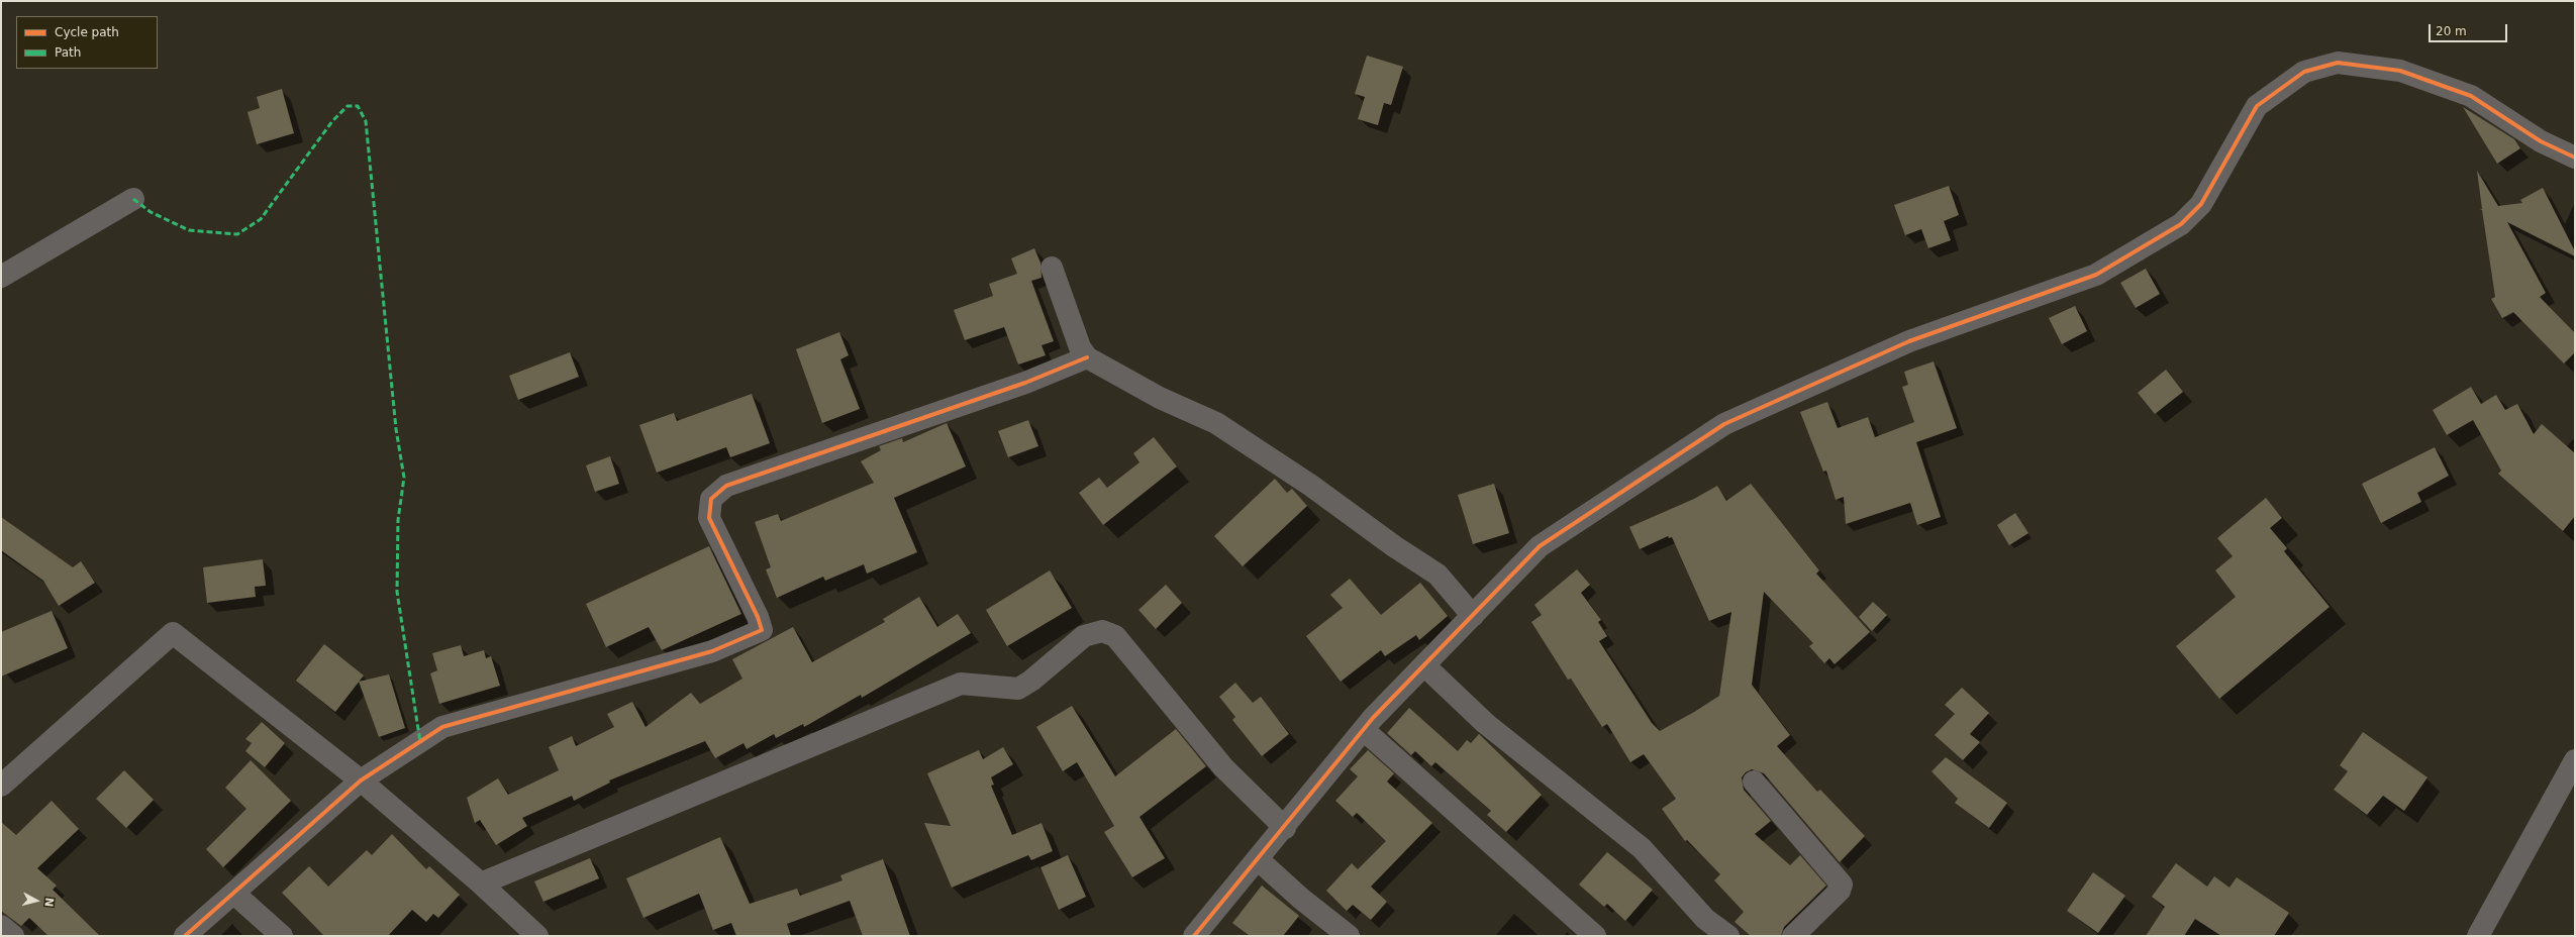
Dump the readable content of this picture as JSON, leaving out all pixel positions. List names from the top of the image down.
{
  "legend": ["Cycle path", "Path"],
  "scale_bar": "20 m",
  "north": "right"
}
